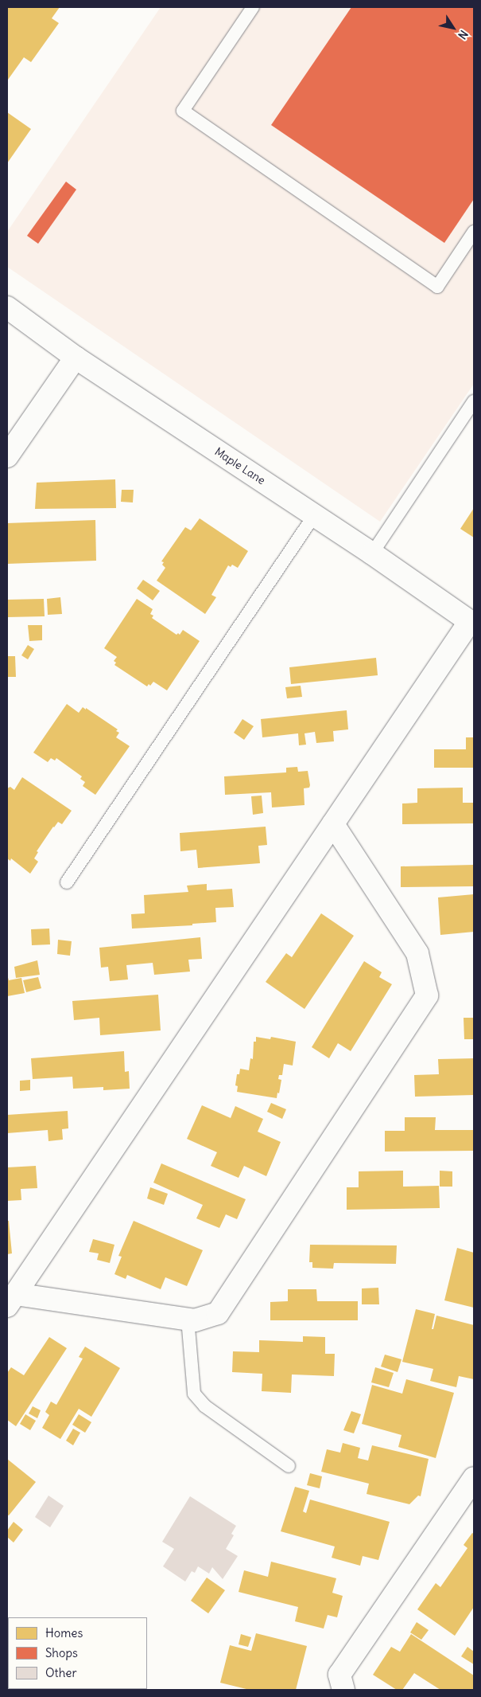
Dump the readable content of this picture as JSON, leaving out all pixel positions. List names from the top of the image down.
{
  "streets": {
    "street": ["Maple Lane"]
  },
  "legend": ["Homes", "Shops", "Other"],
  "north": "bottom right"
}
